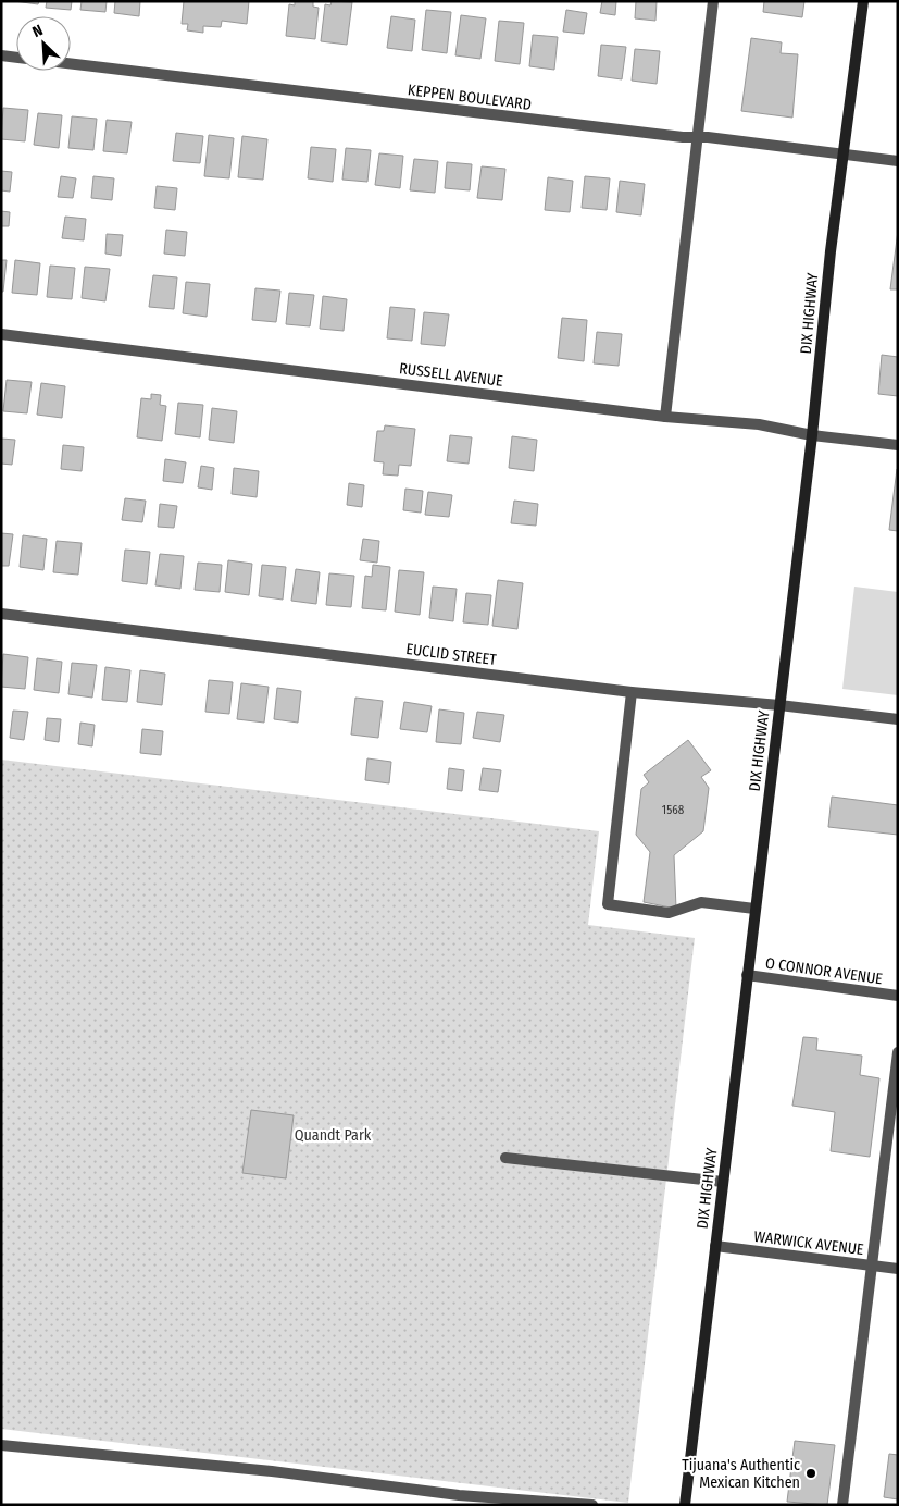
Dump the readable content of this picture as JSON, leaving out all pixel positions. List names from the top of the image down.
{
  "streets": {
    "main road": ["DIX HIGHWAY"],
    "street": [
      "KEPPEN BOULEVARD",
      "RUSSELL AVENUE",
      "EUCLID STREET",
      "O CONNOR AVENUE",
      "WARWICK AVENUE"
    ]
  },
  "crossings": [
    ["KEPPEN BOULEVARD", "DIX HIGHWAY"],
    ["DIX HIGHWAY", "RUSSELL AVENUE"],
    ["DIX HIGHWAY", "EUCLID STREET"],
    ["DIX HIGHWAY", "O CONNOR AVENUE"],
    ["DIX HIGHWAY", "WARWICK AVENUE"]
  ],
  "parks": ["Quandt Park"],
  "places": ["Tijuana's Authentic Mexican Kitchen"],
  "house_numbers": ["1568"],
  "north": "top left"
}
